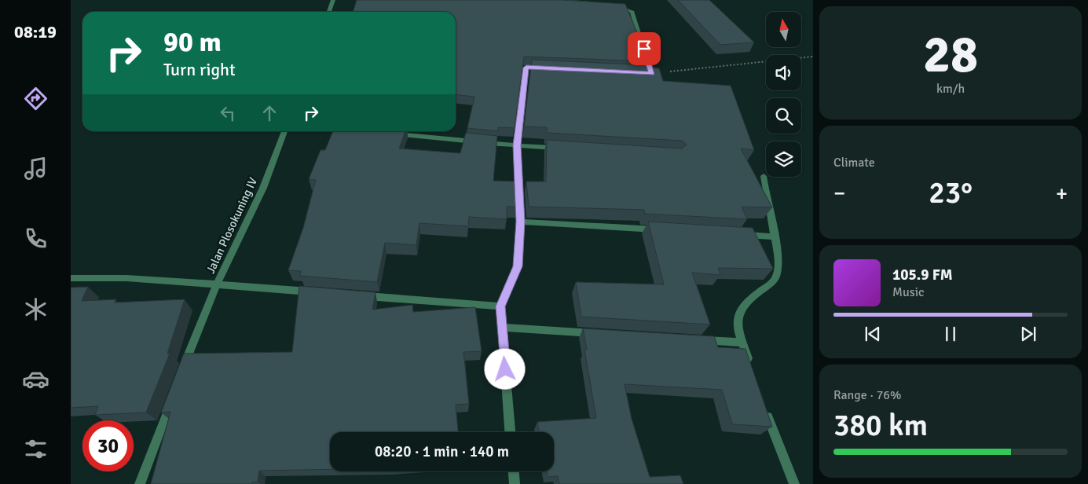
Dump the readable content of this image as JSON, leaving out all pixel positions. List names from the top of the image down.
{
  "streets": {
    "street": ["Jalan Plosokuning IV"]
  },
  "north": "top",
  "page": {
    "tabs": "08:19",
    "tile": [
      ["28", "km/h"],
      "Climate",
      ["Range · 76%", "380 km"]
    ],
    "turn": ["90 m", "Turn right"],
    "heat": ["−", "23°", "+"],
    "song": ["105.9 FM", "Music"],
    "limit": "30",
    "trip": "08:20 · 1 min · 140 m"
  }
}
